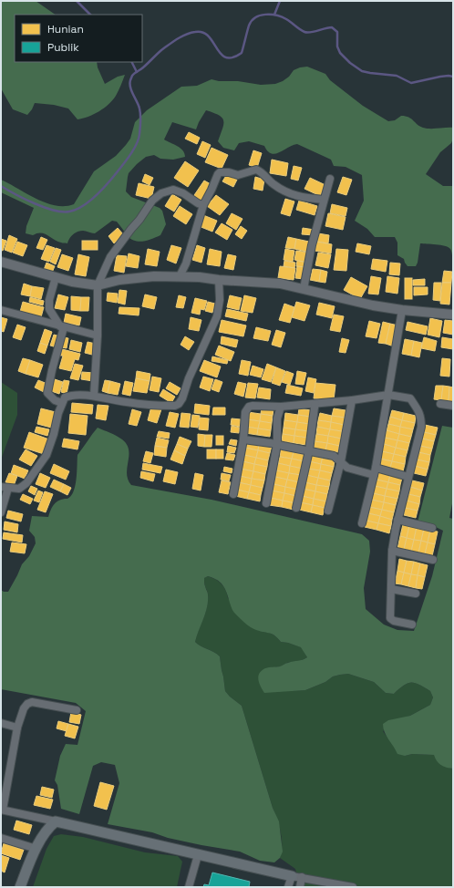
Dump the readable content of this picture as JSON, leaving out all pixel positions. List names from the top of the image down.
{
  "legend": ["Hunian", "Publik"]
}
